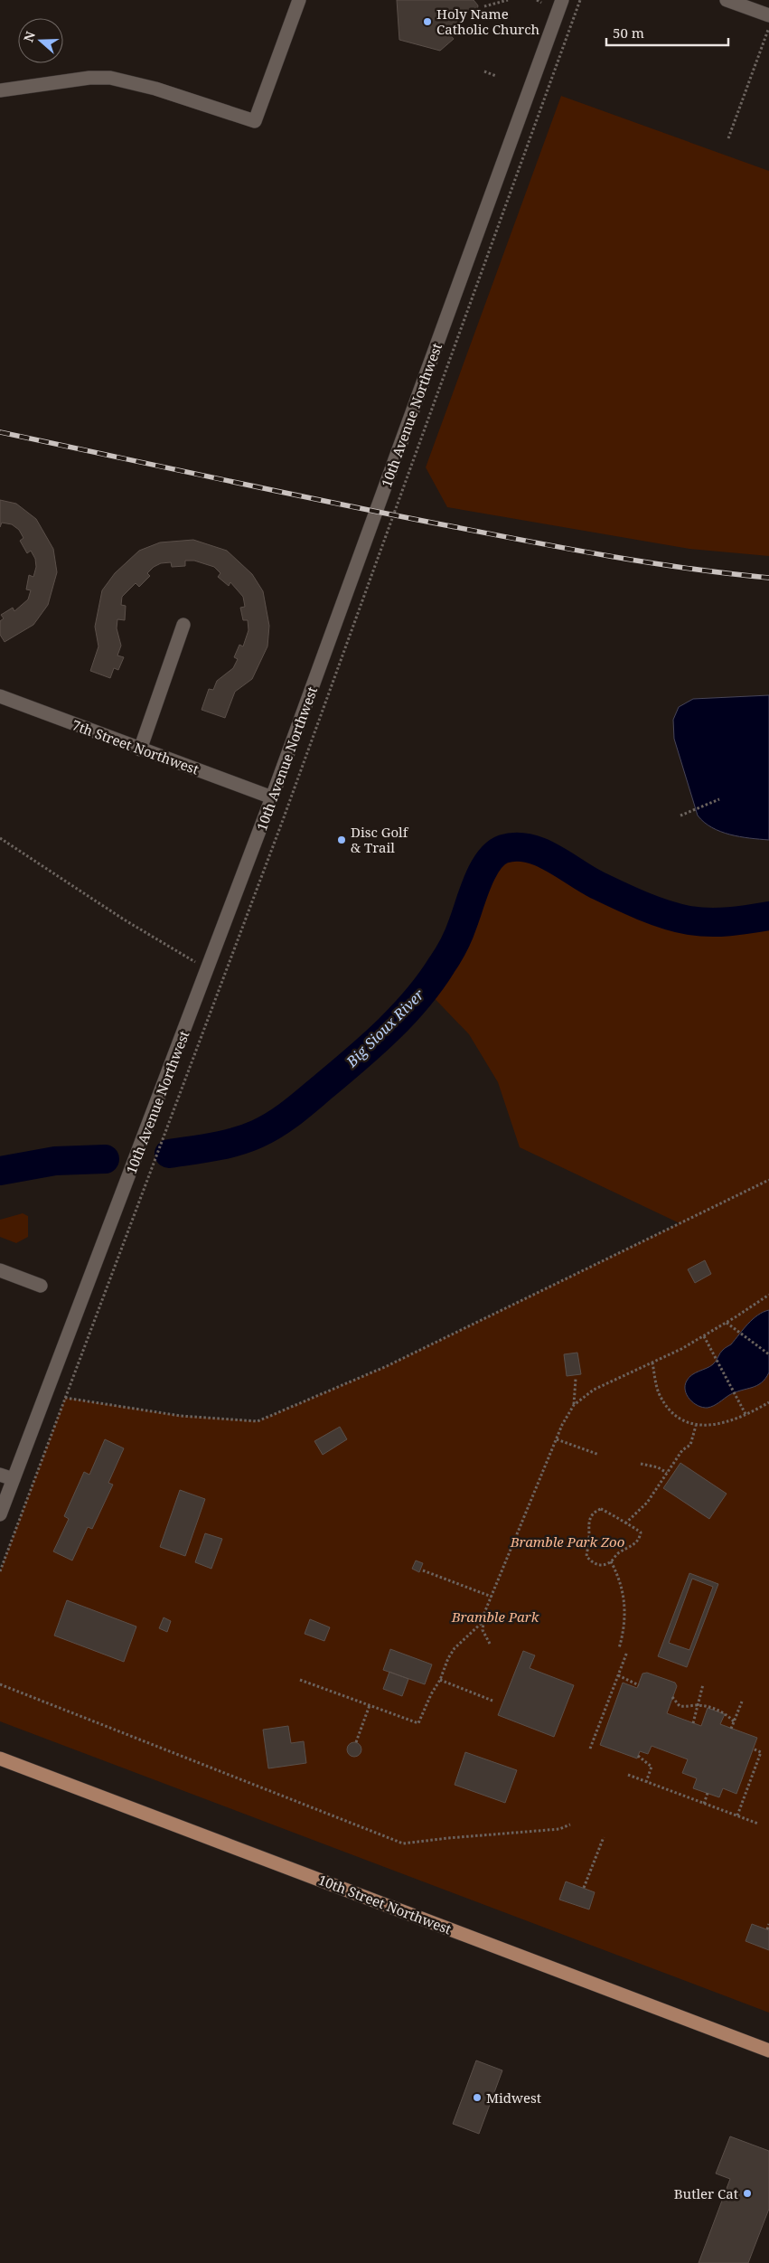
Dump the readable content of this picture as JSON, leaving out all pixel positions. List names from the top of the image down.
{
  "streets": {
    "main road": ["10th Street Northwest"],
    "street": ["10th Avenue Northwest", "7th Street Northwest"]
  },
  "crossings": [
    ["10th Avenue Northwest", "7th Street Northwest"]
  ],
  "water": ["Big Sioux River"],
  "parks": ["Bramble Park Zoo", "Bramble Park"],
  "places": [
    "Holy Name Catholic Church",
    "Disc Golf & Trail",
    "Midwest",
    "Butler Cat"
  ],
  "scale_bar": "50 m",
  "north": "left"
}
